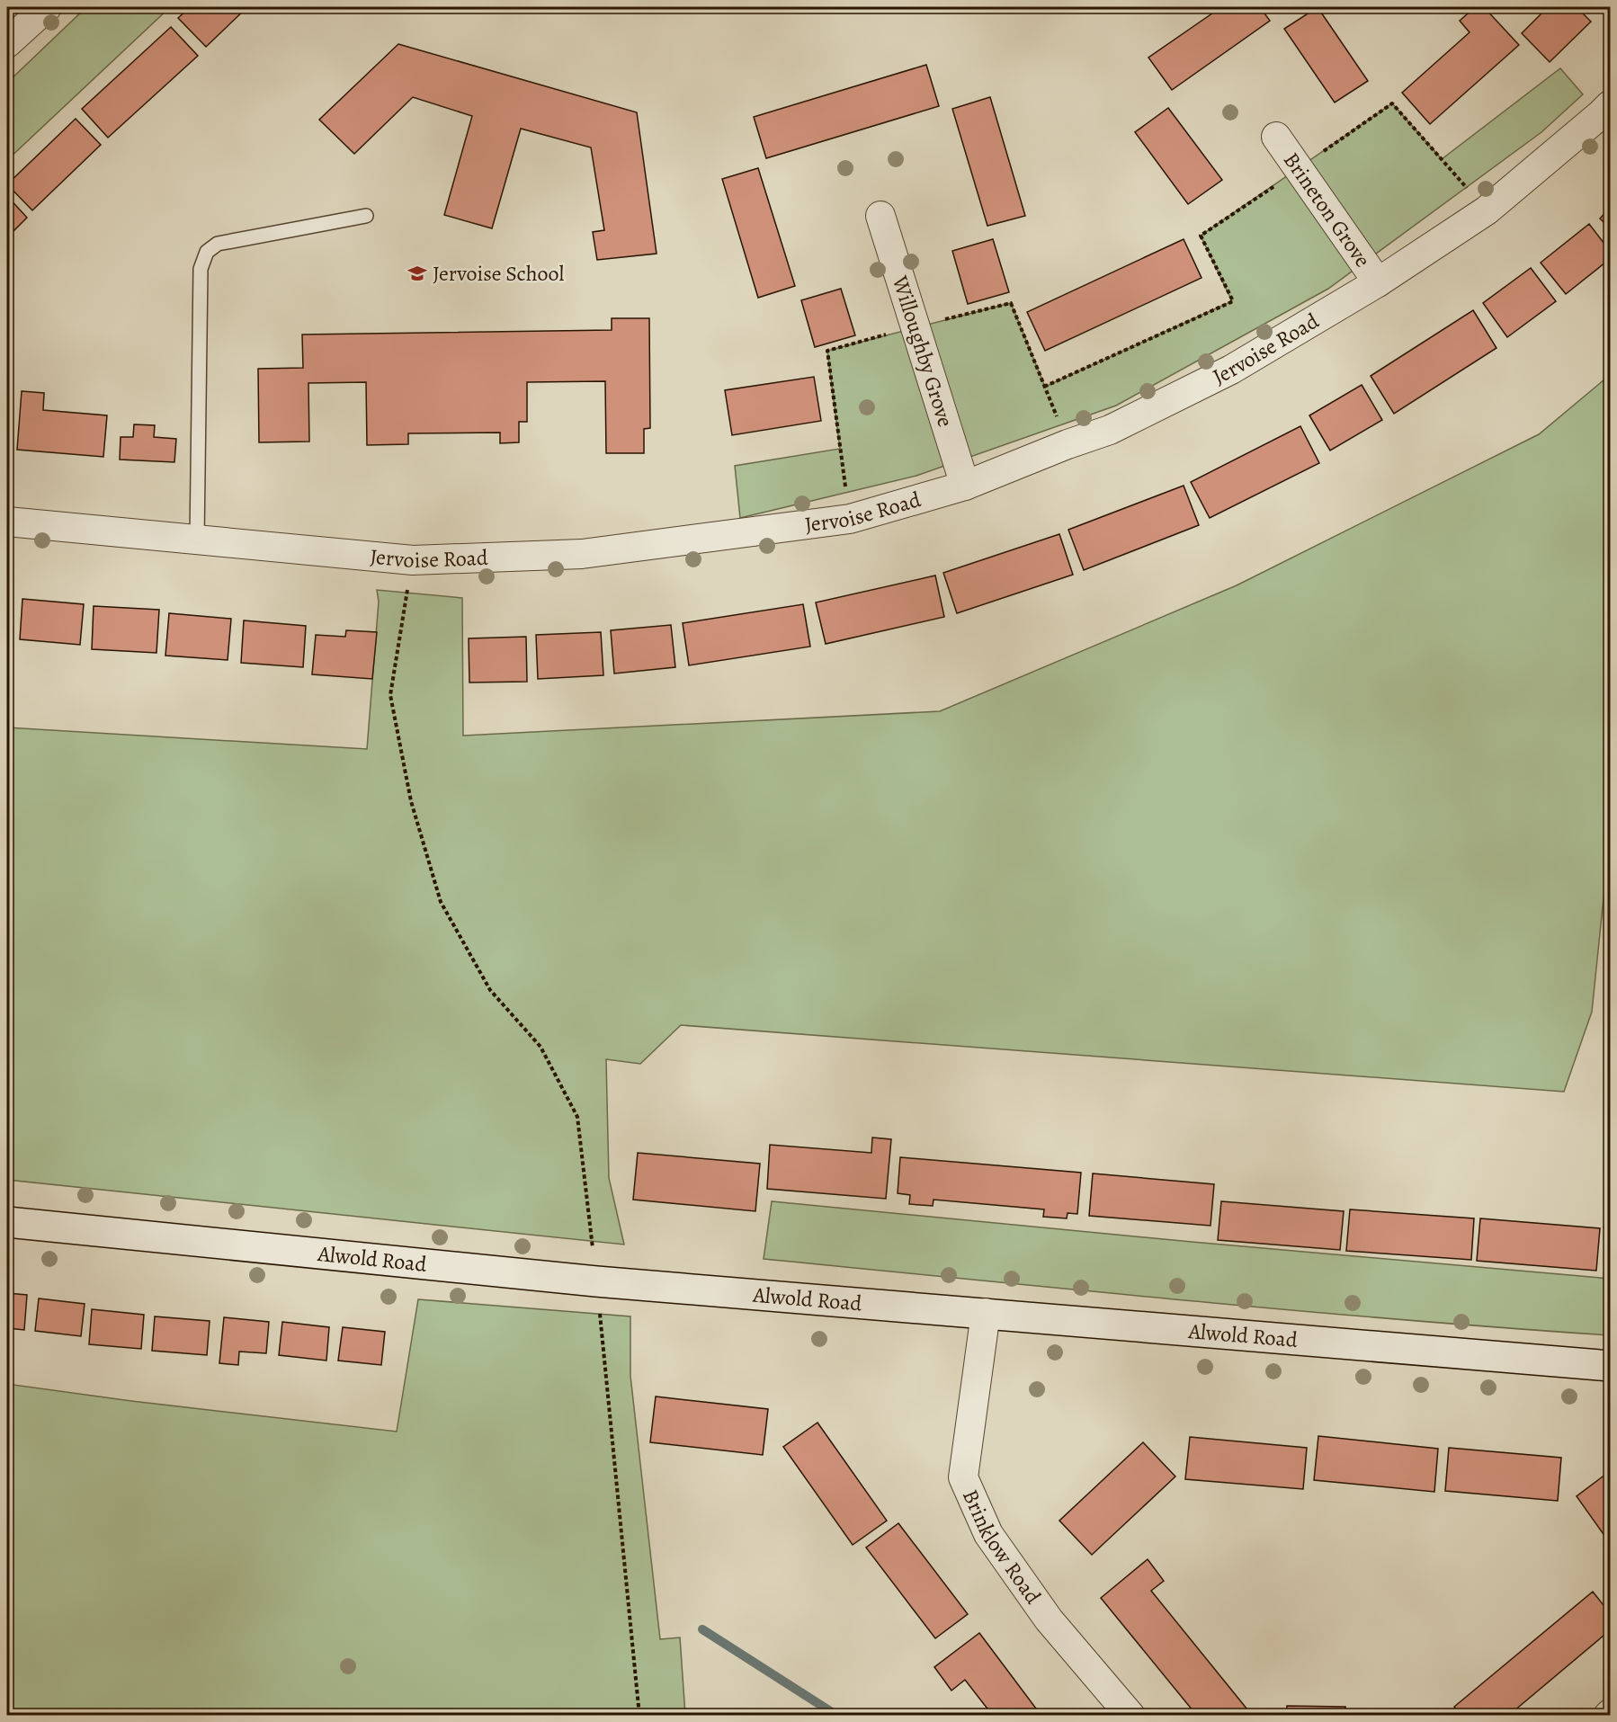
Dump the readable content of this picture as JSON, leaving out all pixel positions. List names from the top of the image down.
{
  "streets": {
    "street": [
      "Brineton Grove",
      "Jervoise Road",
      "Willoughby Grove",
      "Alwold Road",
      "Brinklow Road"
    ]
  },
  "crossings": [
    ["Brineton Grove", "Jervoise Road"],
    ["Jervoise Road", "Willoughby Grove"],
    ["Alwold Road", "Brinklow Road"]
  ],
  "places": {
    "school or university": ["Jervoise School"]
  }
}
